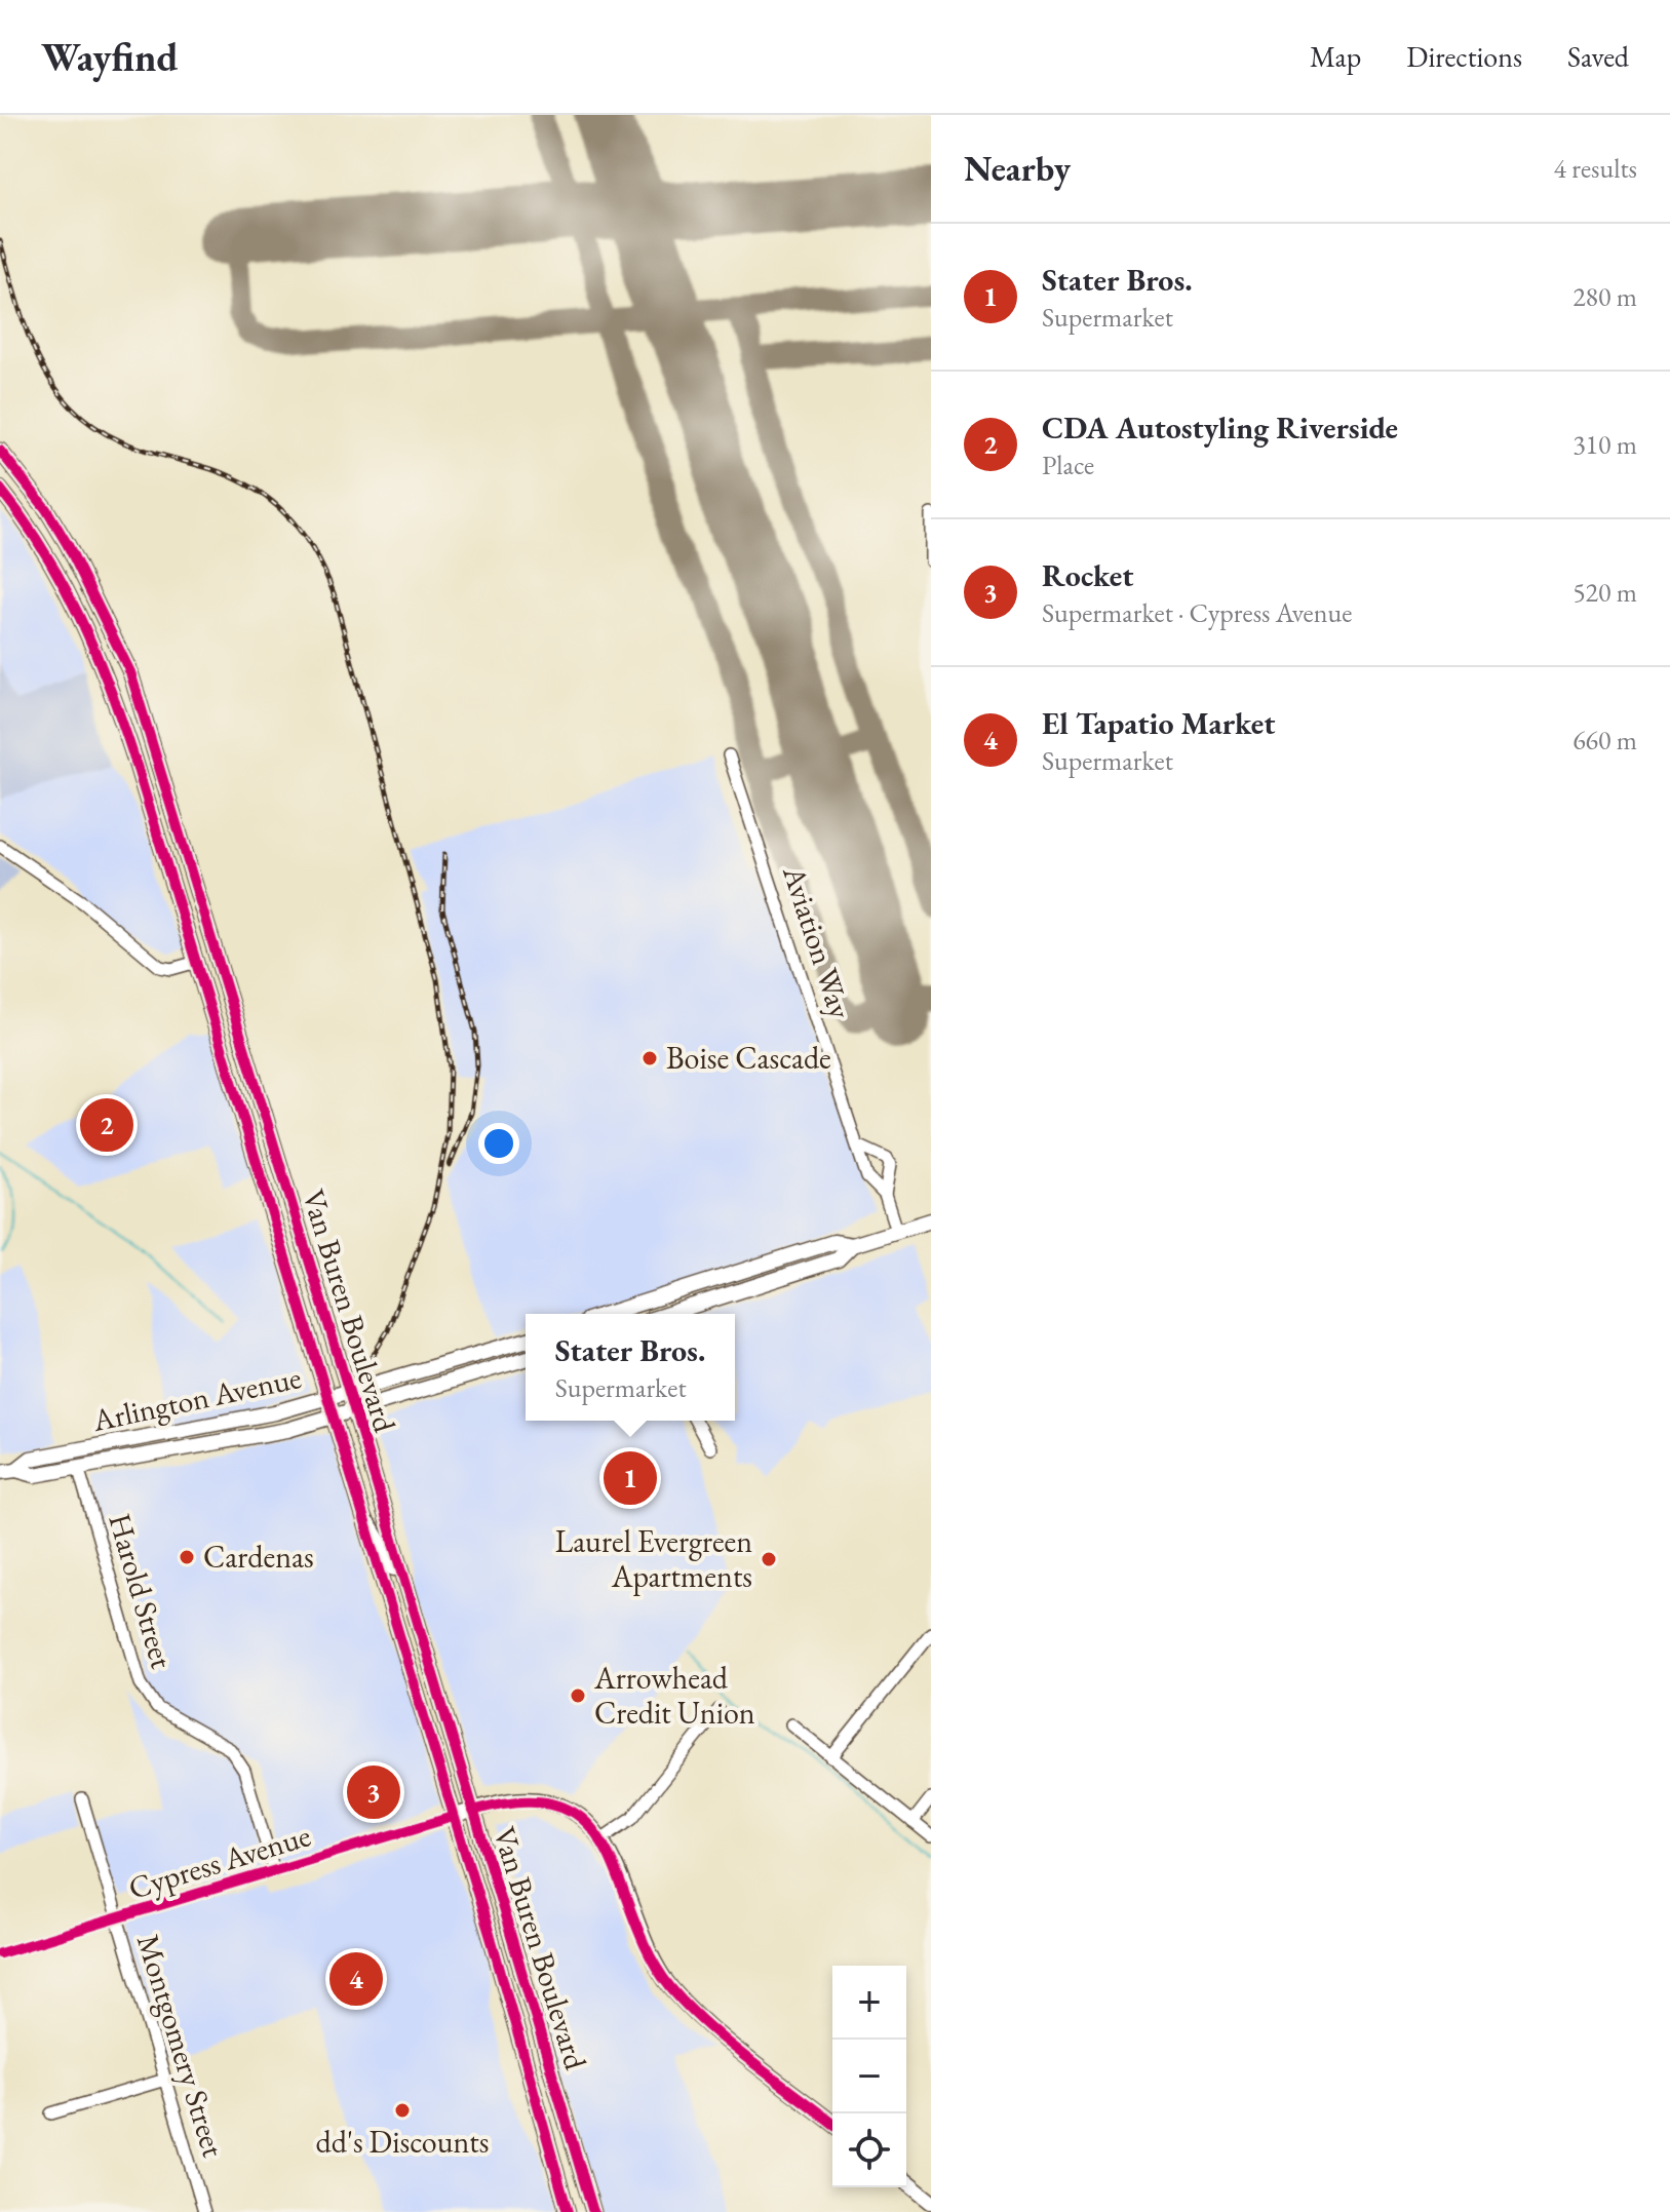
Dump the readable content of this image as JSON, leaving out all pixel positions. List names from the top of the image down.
{
  "streets": {
    "main road": ["Van Buren Boulevard", "Arlington Avenue"],
    "street": [
      "Aviation Way",
      "Harold Street",
      "Cypress Avenue",
      "Montgomery Street"
    ]
  },
  "crossings": [
    ["Van Buren Boulevard", "Arlington Avenue"],
    ["Van Buren Boulevard", "Cypress Avenue"],
    ["Arlington Avenue", "Harold Street"],
    ["Harold Street", "Cypress Avenue"],
    ["Cypress Avenue", "Montgomery Street"]
  ],
  "places": [
    "Boise Cascade",
    "Cardenas",
    "Laurel Evergreen Apartments",
    "Arrowhead Credit Union",
    "dd's Discounts"
  ],
  "page": {
    "header": "Wayfind",
    "nav": ["Map", "Directions", "Saved"],
    "heading": ["Nearby", "4 results"],
    "list": [
      {
        "mark": "1",
        "name": "Stater Bros.",
        "note": "Supermarket",
        "value": "280 m"
      },
      {
        "mark": "2",
        "name": "CDA Autostyling Riverside",
        "note": "Place",
        "value": "310 m"
      },
      {
        "mark": "3",
        "name": "Rocket",
        "note": "Supermarket · Cypress Avenue",
        "value": "520 m"
      },
      {
        "mark": "4",
        "name": "El Tapatio Market",
        "note": "Supermarket",
        "value": "660 m"
      }
    ],
    "pins": [
      "2",
      "1",
      "3",
      "4"
    ],
    "popup": ["Stater Bros.", "Supermarket"],
    "map_buttons": ["+", "−"]
  }
}
